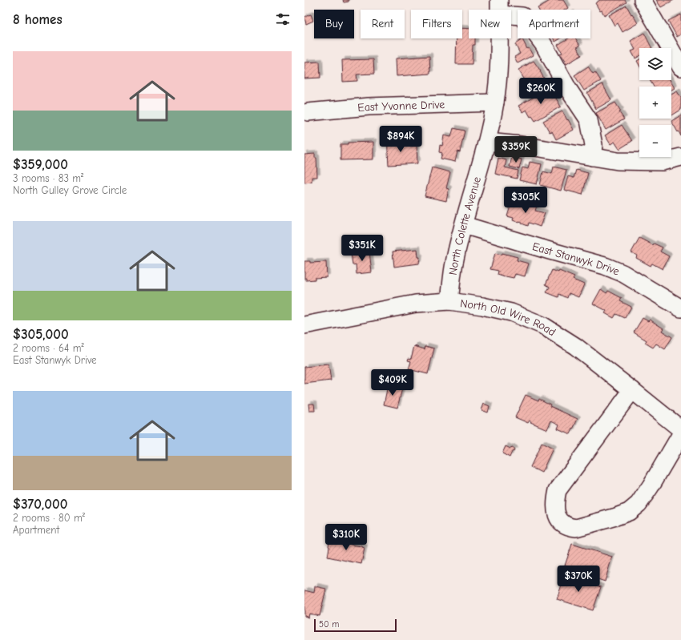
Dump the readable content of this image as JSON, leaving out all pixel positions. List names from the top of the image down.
{
  "streets": {
    "street": [
      "East Yvonne Drive",
      "North Colette Avenue",
      "East Stanwyk Drive",
      "North Old Wire Road"
    ]
  },
  "crossings": [
    ["East Yvonne Drive", "North Colette Avenue"],
    ["North Colette Avenue", "East Stanwyk Drive"],
    ["North Colette Avenue", "North Old Wire Road"]
  ],
  "scale_bar": "50 m",
  "page": {
    "heading": "8 homes",
    "chip": [
      "Buy",
      "Rent",
      "Filters",
      "New",
      "Apartment"
    ],
    "list": [
      {
        "name": "$359,000",
        "note": "3 rooms · 83 m² · North Gulley Grove Circle"
      },
      {
        "name": "$305,000",
        "note": "2 rooms · 64 m² · East Stanwyk Drive"
      },
      {
        "name": "$370,000",
        "note": "2 rooms · 80 m² · Apartment"
      }
    ],
    "map_buttons": ["+", "−"],
    "price": [
      "$260K",
      "$894K",
      "$359K",
      "$305K",
      "$351K",
      "$409K",
      "$310K",
      "$370K"
    ],
    "scale": "50 m"
  }
}
